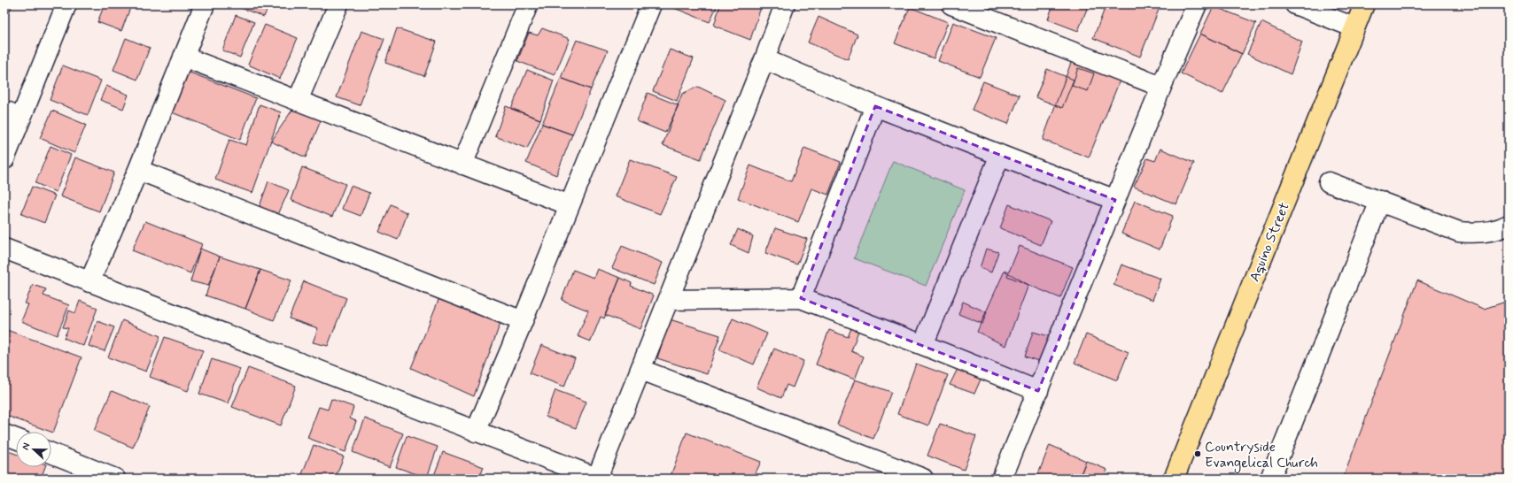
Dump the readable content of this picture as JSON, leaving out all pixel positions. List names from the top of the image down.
{
  "streets": {
    "main road": ["Aquino Street"]
  },
  "places": ["Countryside Evangelical Church"],
  "north": "left"
}
